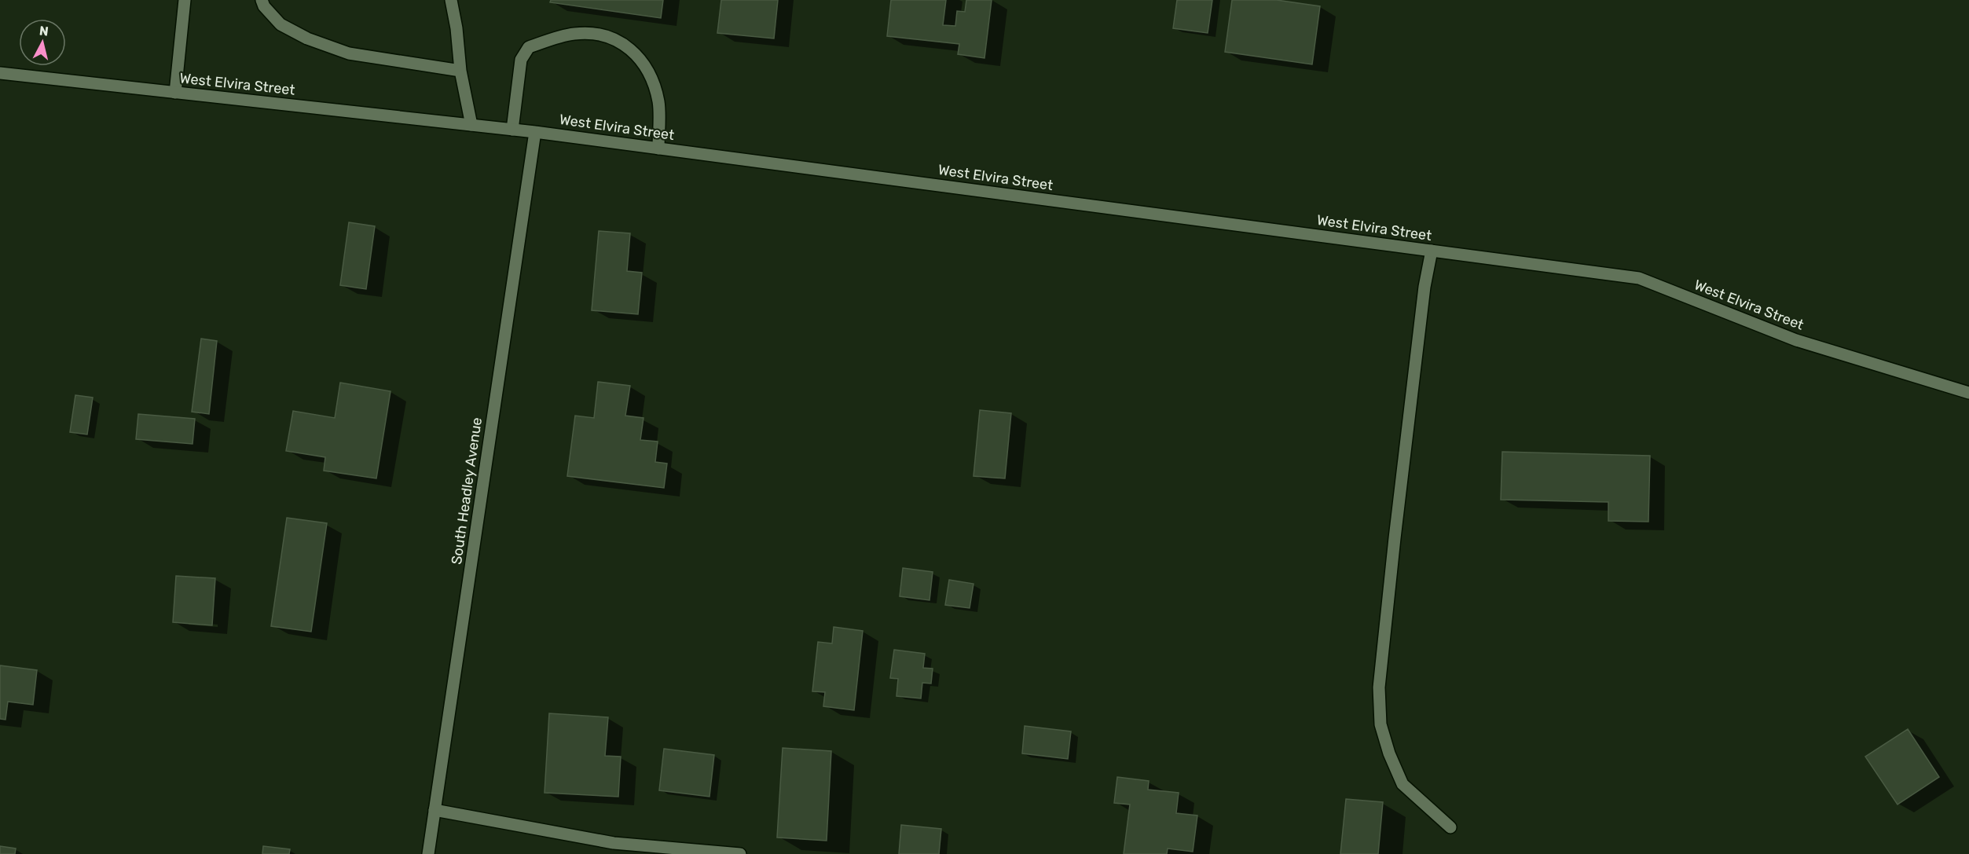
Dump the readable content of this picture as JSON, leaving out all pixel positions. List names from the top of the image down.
{
  "streets": {
    "street": ["West Elvira Street", "South Headley Avenue"]
  },
  "crossings": [
    ["West Elvira Street", "South Headley Avenue"]
  ],
  "north": "top"
}
